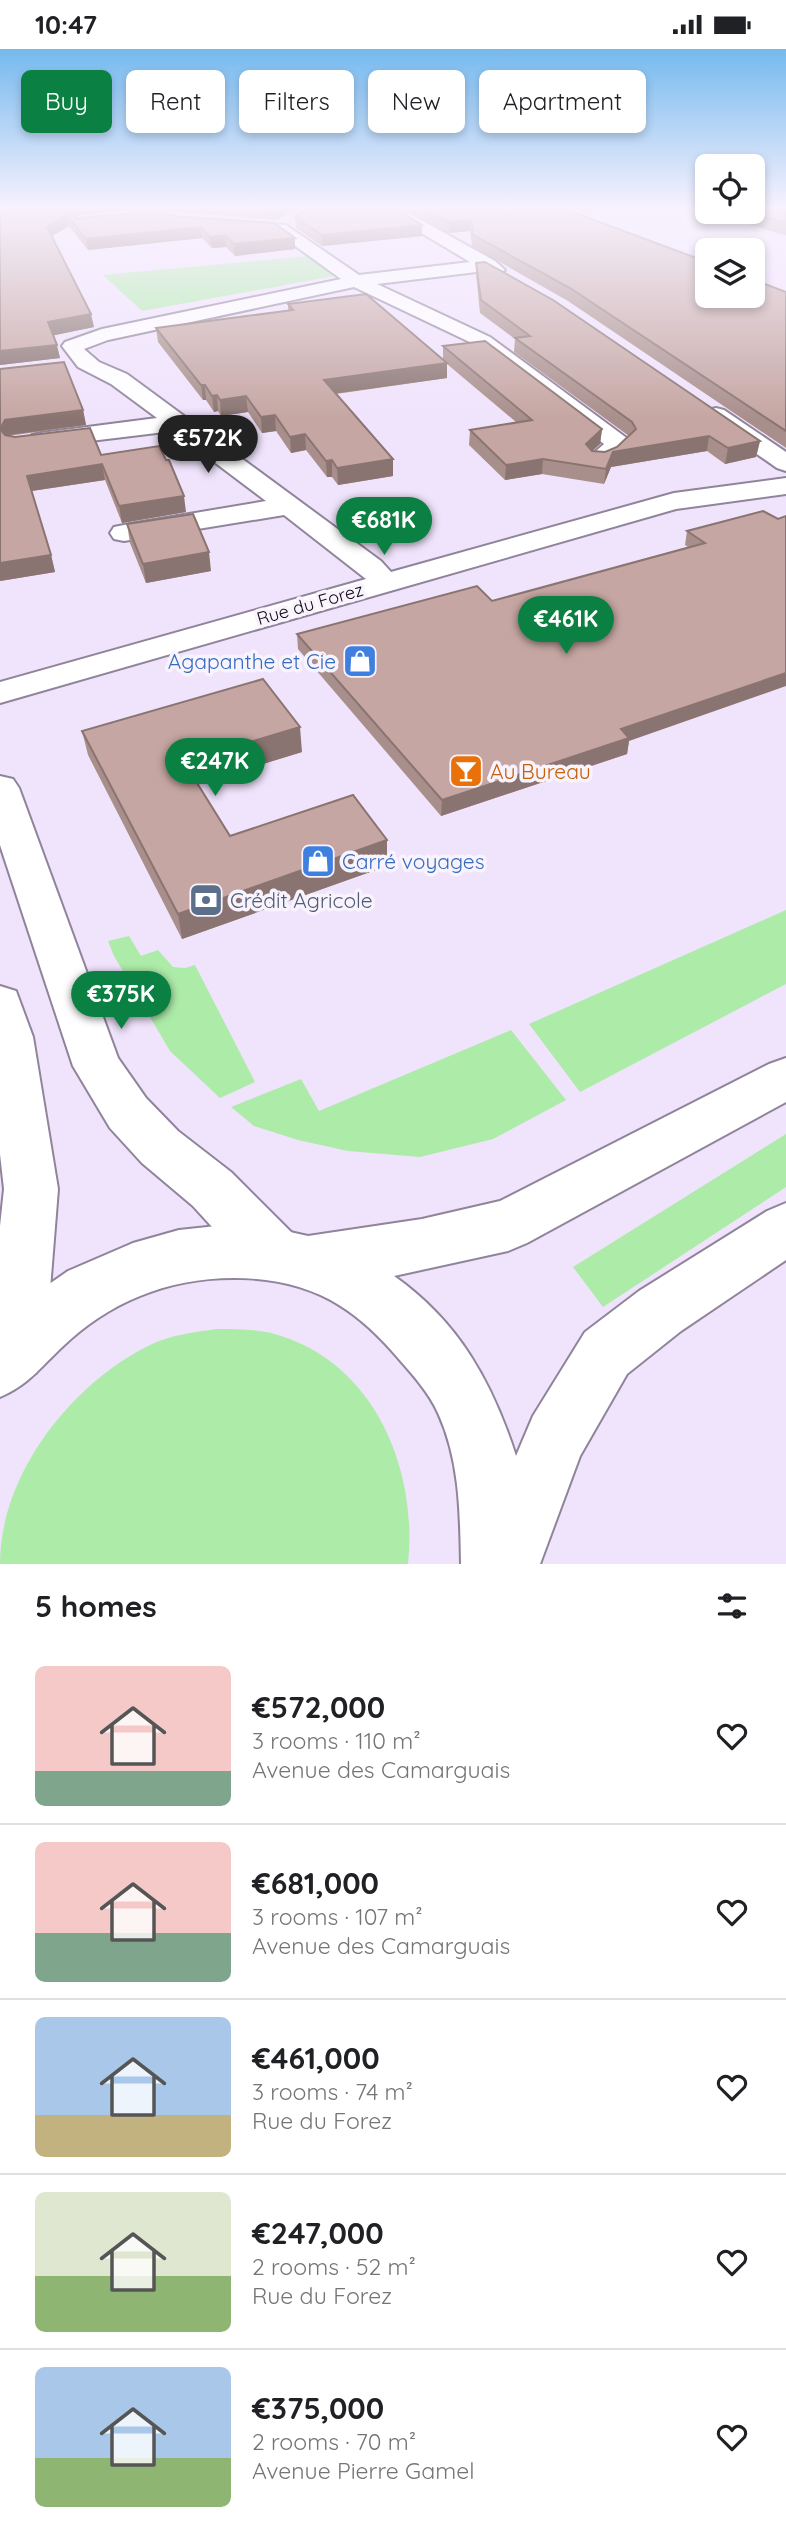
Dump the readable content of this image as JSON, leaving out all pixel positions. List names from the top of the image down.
{
  "streets": {
    "street": ["Rue du Forez"]
  },
  "places": {
    "shop": ["Agapanthe et Cie", "Carré voyages"],
    "bar": ["Au Bureau"],
    "bank": ["Crédit Agricole"]
  },
  "page": {
    "status": "10:47",
    "chip": [
      "Buy",
      "Rent",
      "Filters",
      "New",
      "Apartment"
    ],
    "price": [
      "€572K",
      "€681K",
      "€461K",
      "€247K",
      "€375K"
    ],
    "heading": "5 homes",
    "list": [
      {
        "name": "€572,000",
        "note": "3 rooms · 110 m² · Avenue des Camarguais"
      },
      {
        "name": "€681,000",
        "note": "3 rooms · 107 m² · Avenue des Camarguais"
      },
      {
        "name": "€461,000",
        "note": "3 rooms · 74 m² · Rue du Forez"
      },
      {
        "name": "€247,000",
        "note": "2 rooms · 52 m² · Rue du Forez"
      },
      {
        "name": "€375,000",
        "note": "2 rooms · 70 m² · Avenue Pierre Gamel"
      }
    ]
  }
}
